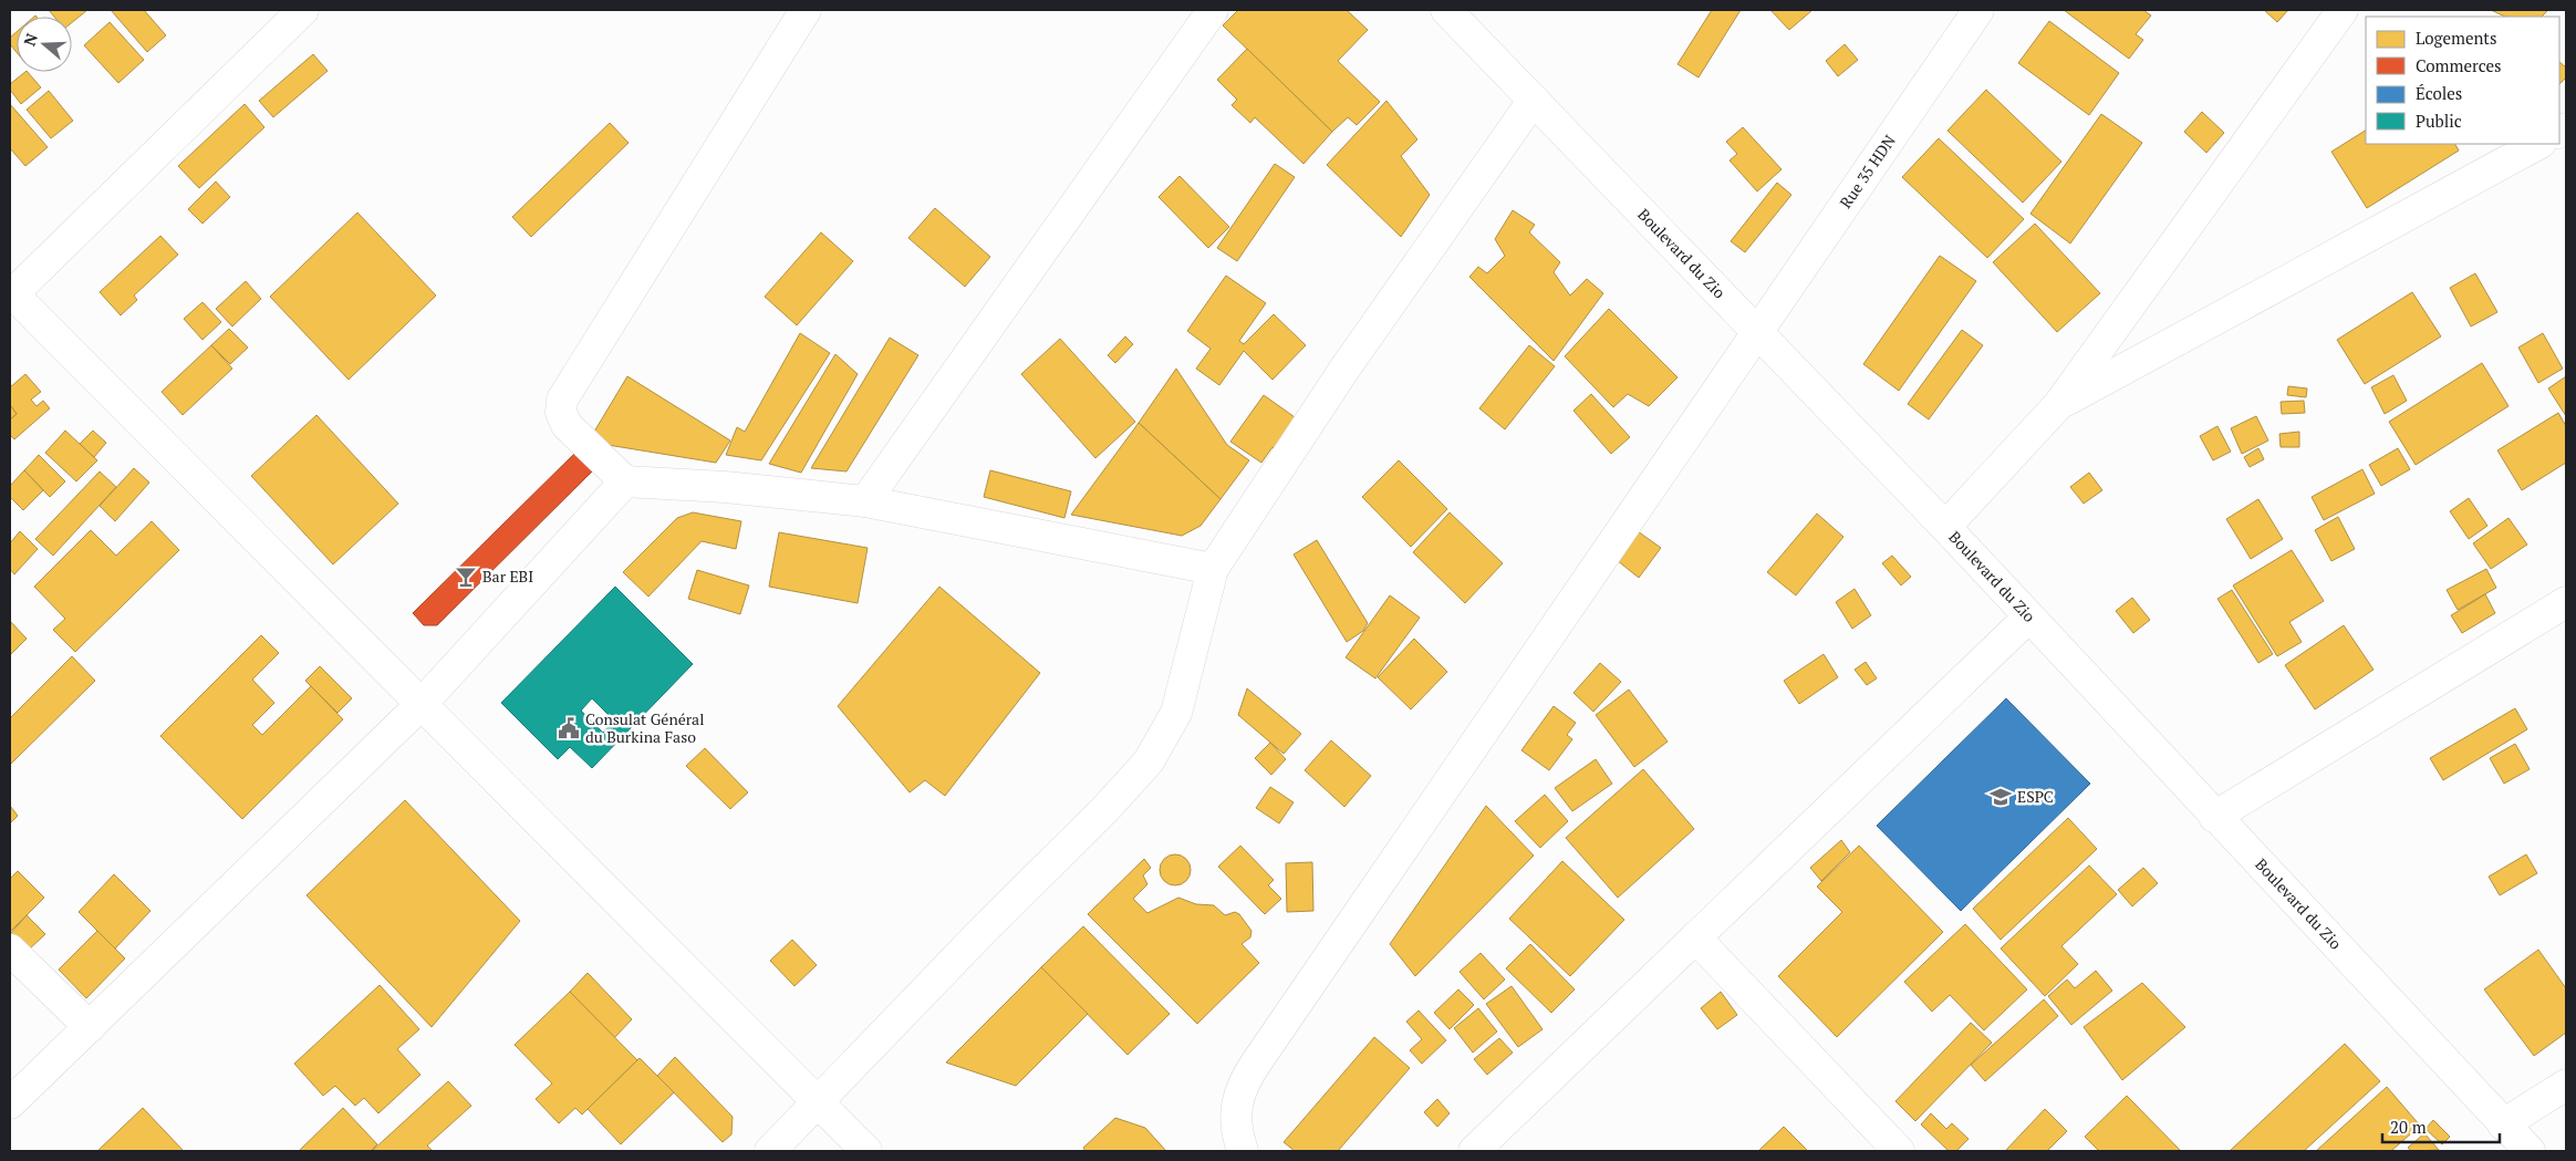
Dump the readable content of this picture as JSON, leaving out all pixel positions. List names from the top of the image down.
{
  "streets": {
    "street": ["Rue 35 HDN", "Boulevard du Zio"]
  },
  "crossings": [
    ["Rue 35 HDN", "Boulevard du Zio"]
  ],
  "places": {
    "bar": ["Bar EBI"],
    "public building": ["Consulat Général du Burkina Faso"],
    "school or university": ["ESPC"]
  },
  "legend": [
    "Logements",
    "Commerces",
    "Écoles",
    "Public"
  ],
  "scale_bar": "20 m",
  "north": "left"
}
